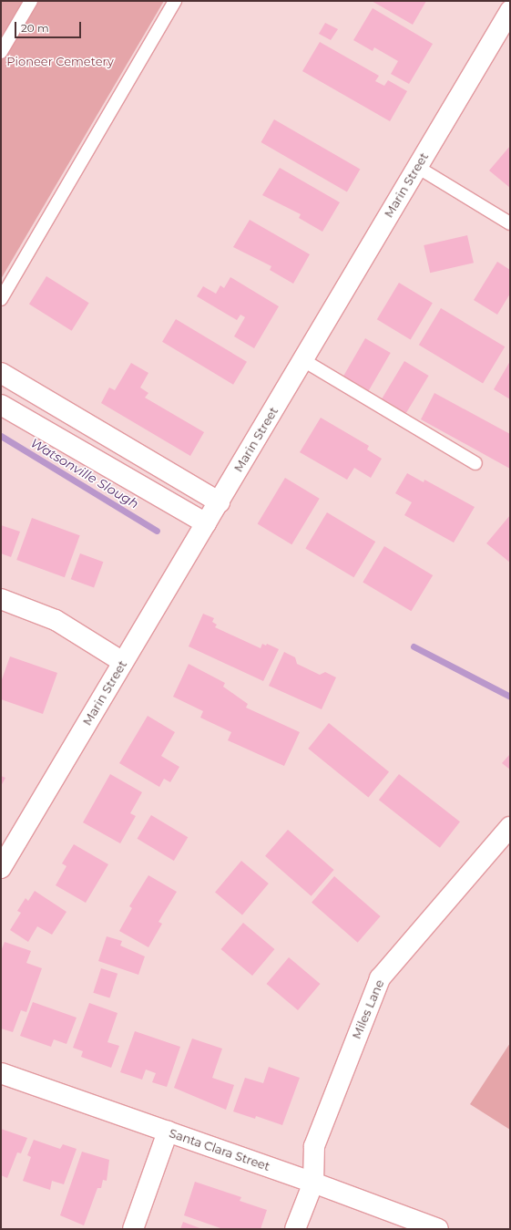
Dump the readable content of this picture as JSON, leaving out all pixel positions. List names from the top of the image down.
{
  "streets": {
    "street": ["Marin Street", "Miles Lane", "Santa Clara Street"]
  },
  "crossings": [
    ["Miles Lane", "Santa Clara Street"]
  ],
  "water": ["Watsonville Slough"],
  "parks": ["Pioneer Cemetery"],
  "scale_bar": "20 m"
}
